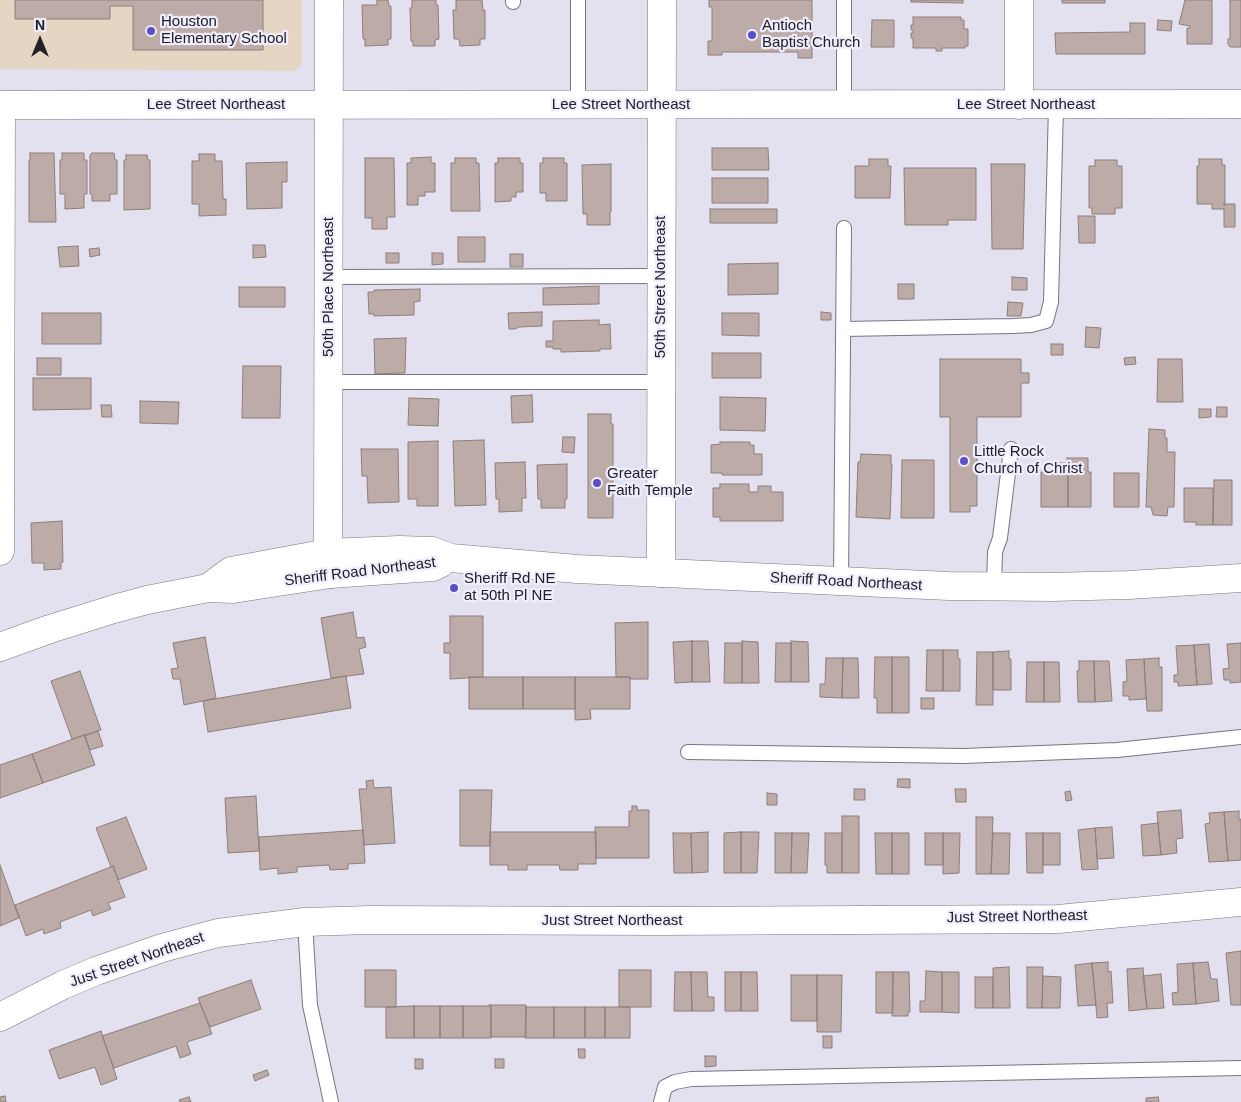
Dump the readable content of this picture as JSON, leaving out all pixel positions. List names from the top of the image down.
{
  "streets": {
    "street": [
      "Lee Street Northeast",
      "50th Place Northeast",
      "50th Street Northeast",
      "Sheriff Road Northeast",
      "Just Street Northeast"
    ]
  },
  "crossings": [
    ["Lee Street Northeast", "50th Place Northeast"],
    ["Lee Street Northeast", "50th Street Northeast"],
    ["50th Place Northeast", "Sheriff Road Northeast"],
    ["50th Street Northeast", "Sheriff Road Northeast"]
  ],
  "places": [
    "Houston Elementary School",
    "Antioch Baptist Church",
    "Little Rock Church of Christ",
    "Greater Faith Temple",
    "Sheriff Rd NE at 50th Pl NE"
  ],
  "north": "top"
}
